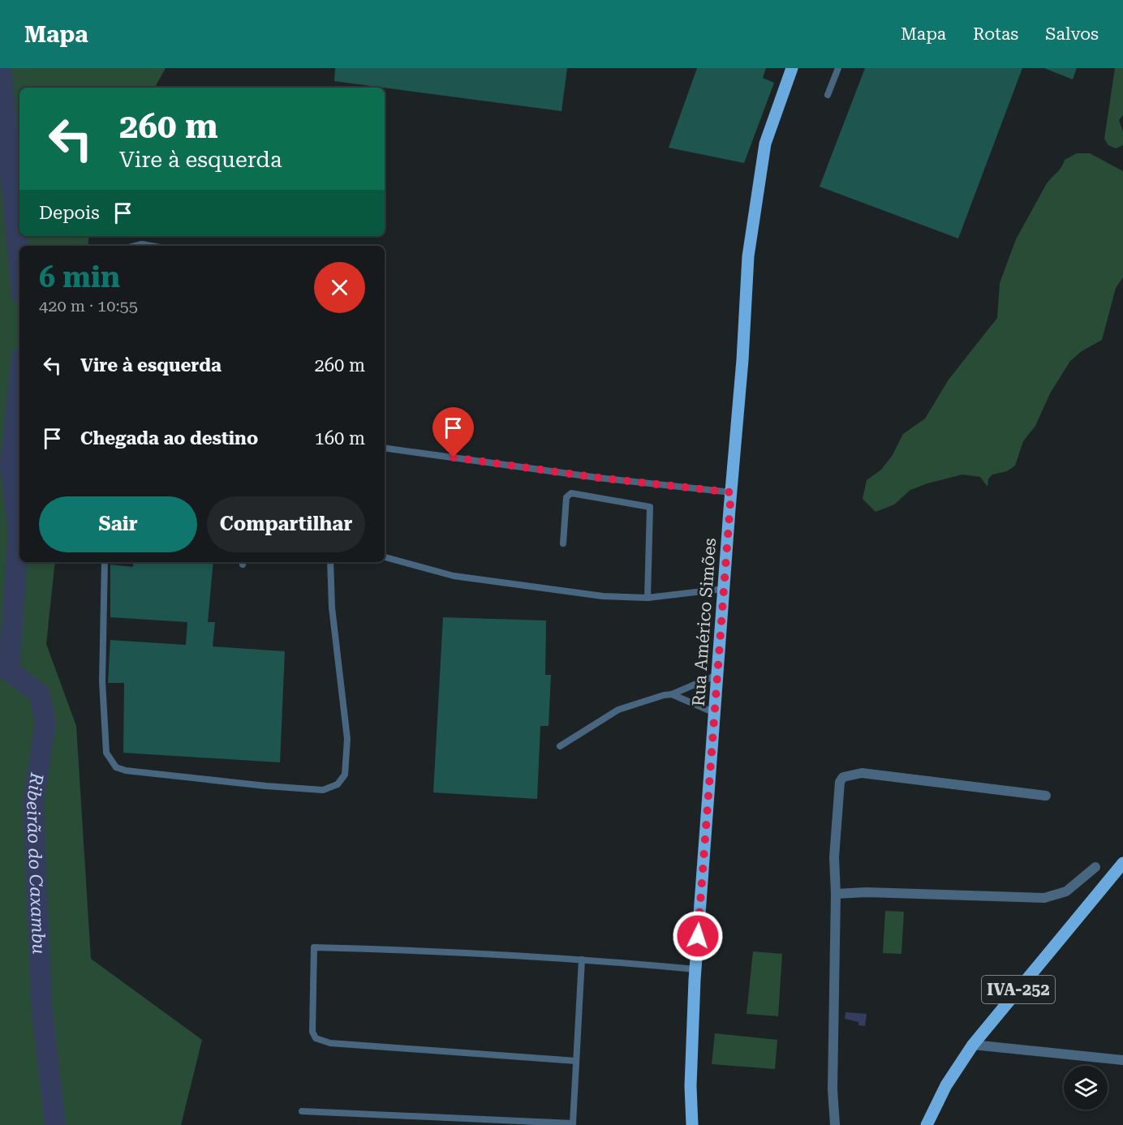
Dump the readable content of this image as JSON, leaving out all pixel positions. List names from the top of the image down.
{
  "streets": {
    "main road": ["Rua Américo Simões", "IVA-252"]
  },
  "water": ["Ribeirão do Caxambu"],
  "page": {
    "header": "Mapa",
    "nav": ["Mapa", "Rotas", "Salvos"],
    "turn": ["260 m", "Vire à esquerda"],
    "then": "Depois",
    "heading": ["6 min", "420 m · 10:55"],
    "list": [
      {
        "name": "Vire à esquerda",
        "value": "260 m"
      },
      {
        "name": "Chegada ao destino",
        "value": "160 m"
      }
    ],
    "buttons": ["Sair", "Compartilhar"]
  }
}
